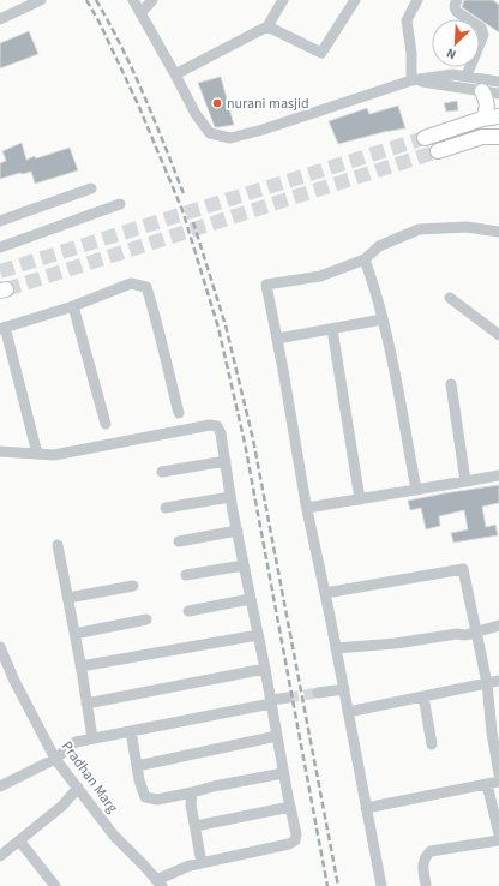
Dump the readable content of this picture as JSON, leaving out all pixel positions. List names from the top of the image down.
{
  "streets": {
    "street": ["Pradhan Marg"]
  },
  "places": ["nurani masjid"],
  "north": "bottom left"
}
